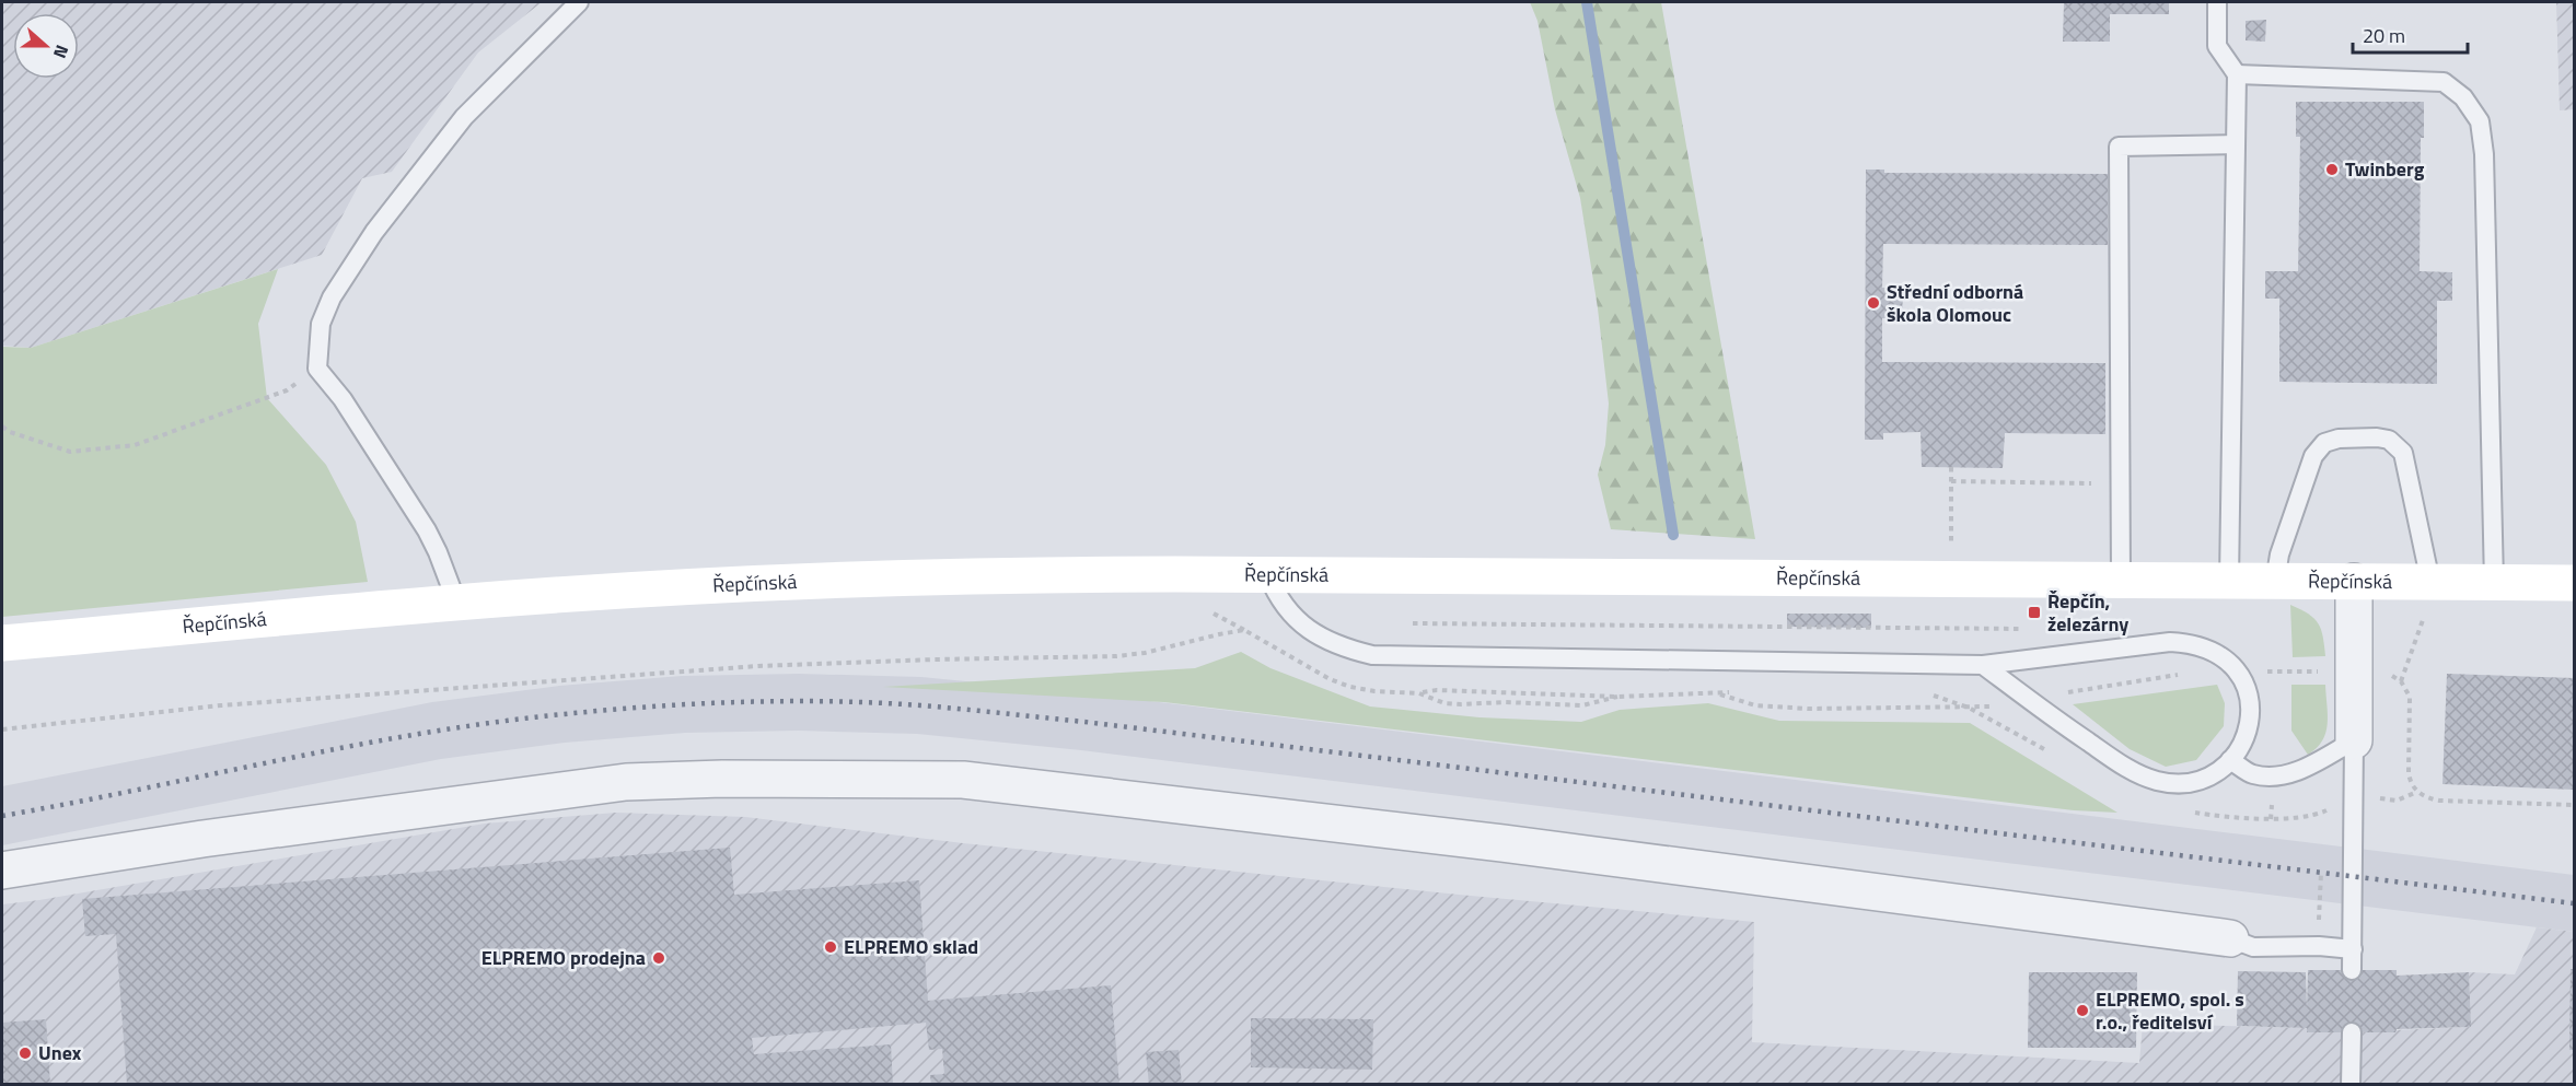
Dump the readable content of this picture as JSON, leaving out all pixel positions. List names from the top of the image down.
{
  "streets": {
    "street": ["Řepčínská"]
  },
  "places": {
    "other": [
      "Twinberg",
      "Střední odborná škola Olomouc",
      "ELPREMO sklad",
      "ELPREMO prodejna",
      "ELPREMO, spol. s r.o., ředitelsví",
      "Unex"
    ],
    "transit": ["Řepčín, železárny"]
  },
  "scale_bar": "20 m",
  "north": "right"
}
